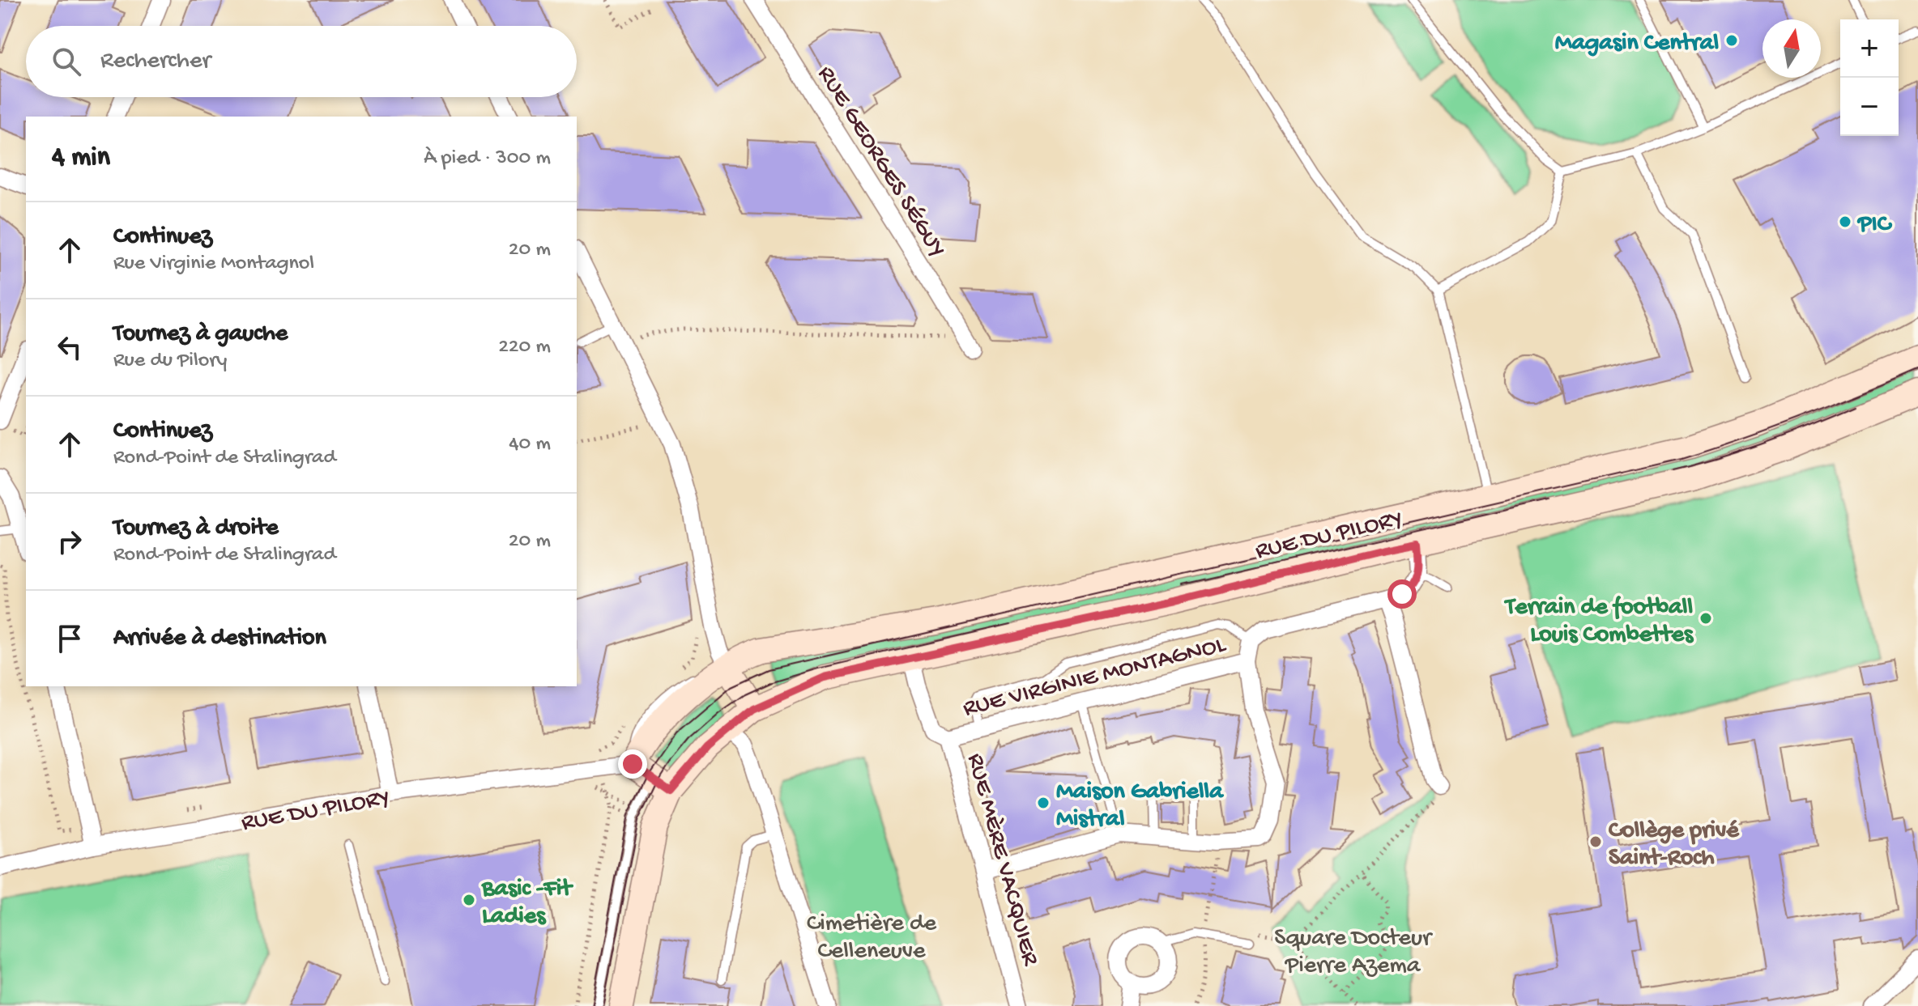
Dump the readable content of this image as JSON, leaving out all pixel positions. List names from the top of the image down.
{
  "streets": {
    "main road": ["RUE DU PILORY"],
    "street": ["RUE GEORGES SÉGUY", "RUE VIRGINIE MONTAGNOL", "RUE MÈRE VACQUIER"]
  },
  "crossings": [
    ["RUE DU PILORY", "RUE MÈRE VACQUIER"],
    ["RUE VIRGINIE MONTAGNOL", "RUE MÈRE VACQUIER"]
  ],
  "parks": ["Cimetière de Celleneuve", "Square Docteur Pierre Azema"],
  "places": [
    "Magasin Central",
    "PIC",
    "Terrain de football Louis Combettes",
    "Maison Gabriella Mistral",
    "Collège privé Saint-Roch",
    "Basic -Fit Ladies"
  ],
  "north": "top",
  "page": {
    "map_buttons": ["+", "−"],
    "search": "Rechercher",
    "heading": ["4 min", "À pied · 300 m"],
    "list": [
      ["Continuez", "Rue Virginie Montagnol", "20 m"],
      ["Tournez à gauche", "Rue du Pilory", "220 m"],
      ["Continuez", "Rond-Point de Stalingrad", "40 m"],
      ["Tournez à droite", "Rond-Point de Stalingrad", "20 m"],
      "Arrivée à destination"
    ]
  }
}
